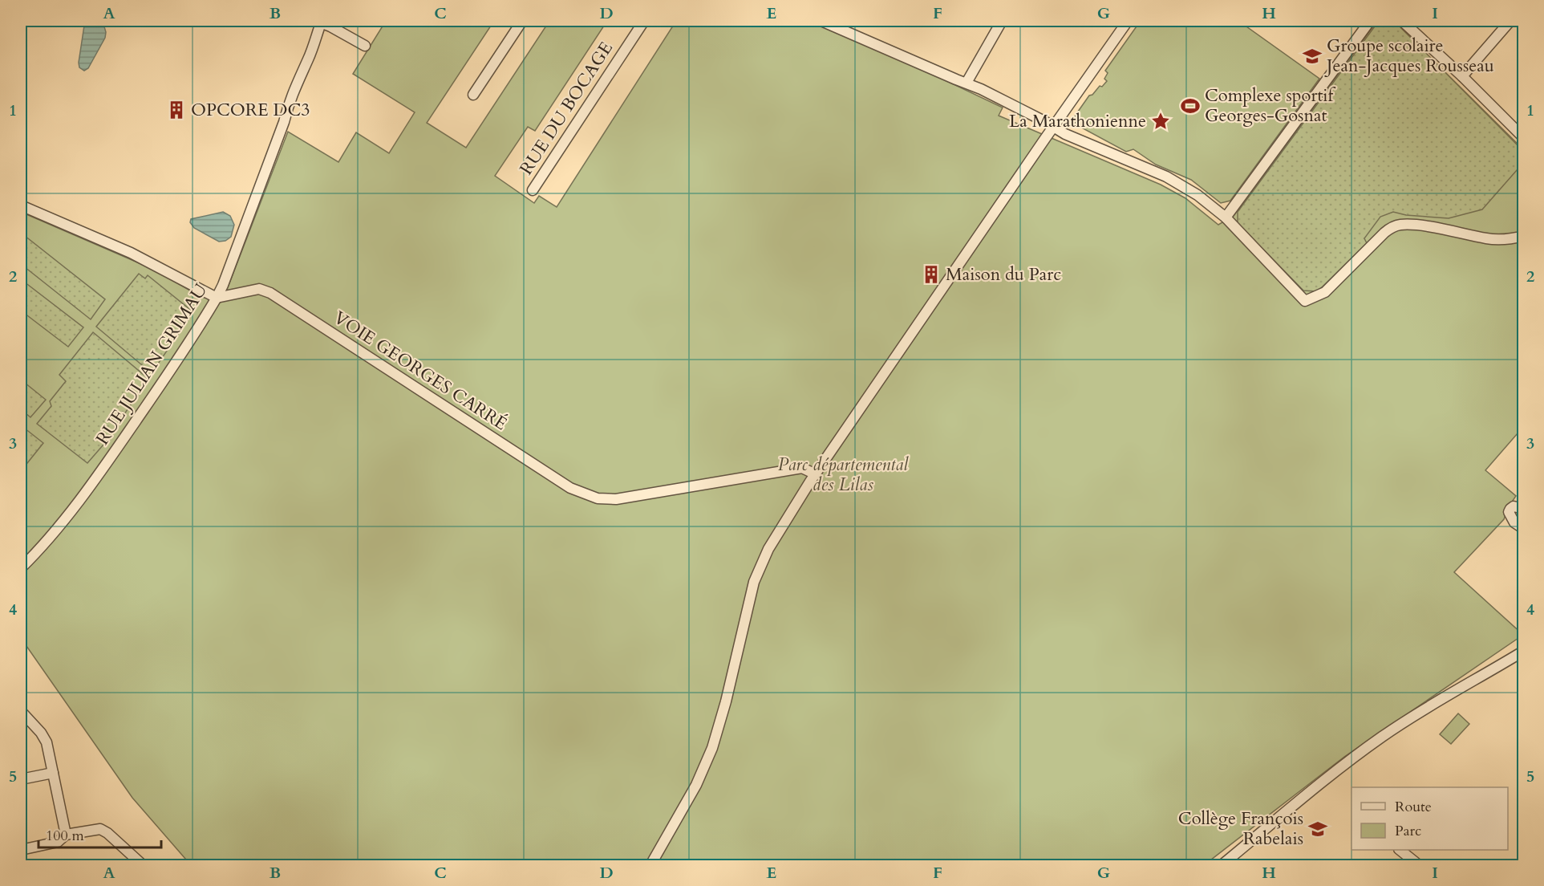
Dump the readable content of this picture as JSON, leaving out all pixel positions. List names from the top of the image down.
{
  "streets": {
    "street": ["RUE DU BOCAGE", "RUE JULIAN GRIMAU", "VOIE GEORGES CARRÉ"]
  },
  "crossings": [
    ["RUE JULIAN GRIMAU", "VOIE GEORGES CARRÉ"]
  ],
  "parks": ["Parc départemental des Lilas"],
  "places": {
    "school or university": ["Groupe scolaire Jean-Jacques Rousseau", "Collège François Rabelais"],
    "sports": ["Complexe sportif Georges-Gosnat"],
    "building": ["OPCORE DC3", "Maison du Parc"],
    "place": ["La Marathonienne"]
  },
  "legend": ["Route", "Parc"],
  "scale_bar": "100 m",
  "grid": {
    "columns": [
      "A",
      "B",
      "C",
      "D",
      "E",
      "F",
      "G",
      "H",
      "I"
    ],
    "rows": [
      "1",
      "2",
      "3",
      "4",
      "5"
    ]
  }
}
